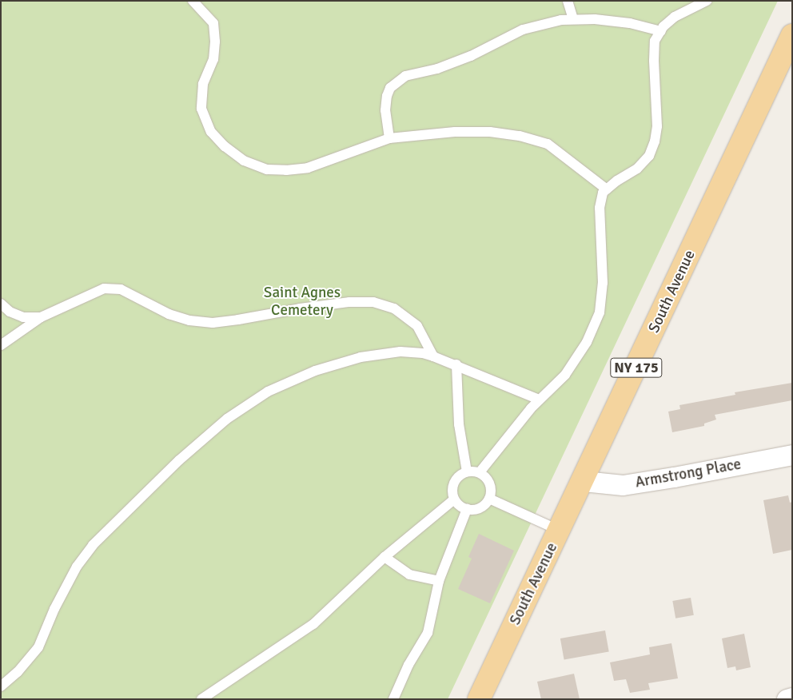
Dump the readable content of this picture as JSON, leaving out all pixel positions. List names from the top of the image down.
{
  "streets": {
    "main road": ["South Avenue", "NY 175"],
    "street": ["Armstrong Place"]
  },
  "crossings": [
    ["South Avenue", "Armstrong Place"]
  ],
  "parks": ["Saint Agnes Cemetery"]
}
